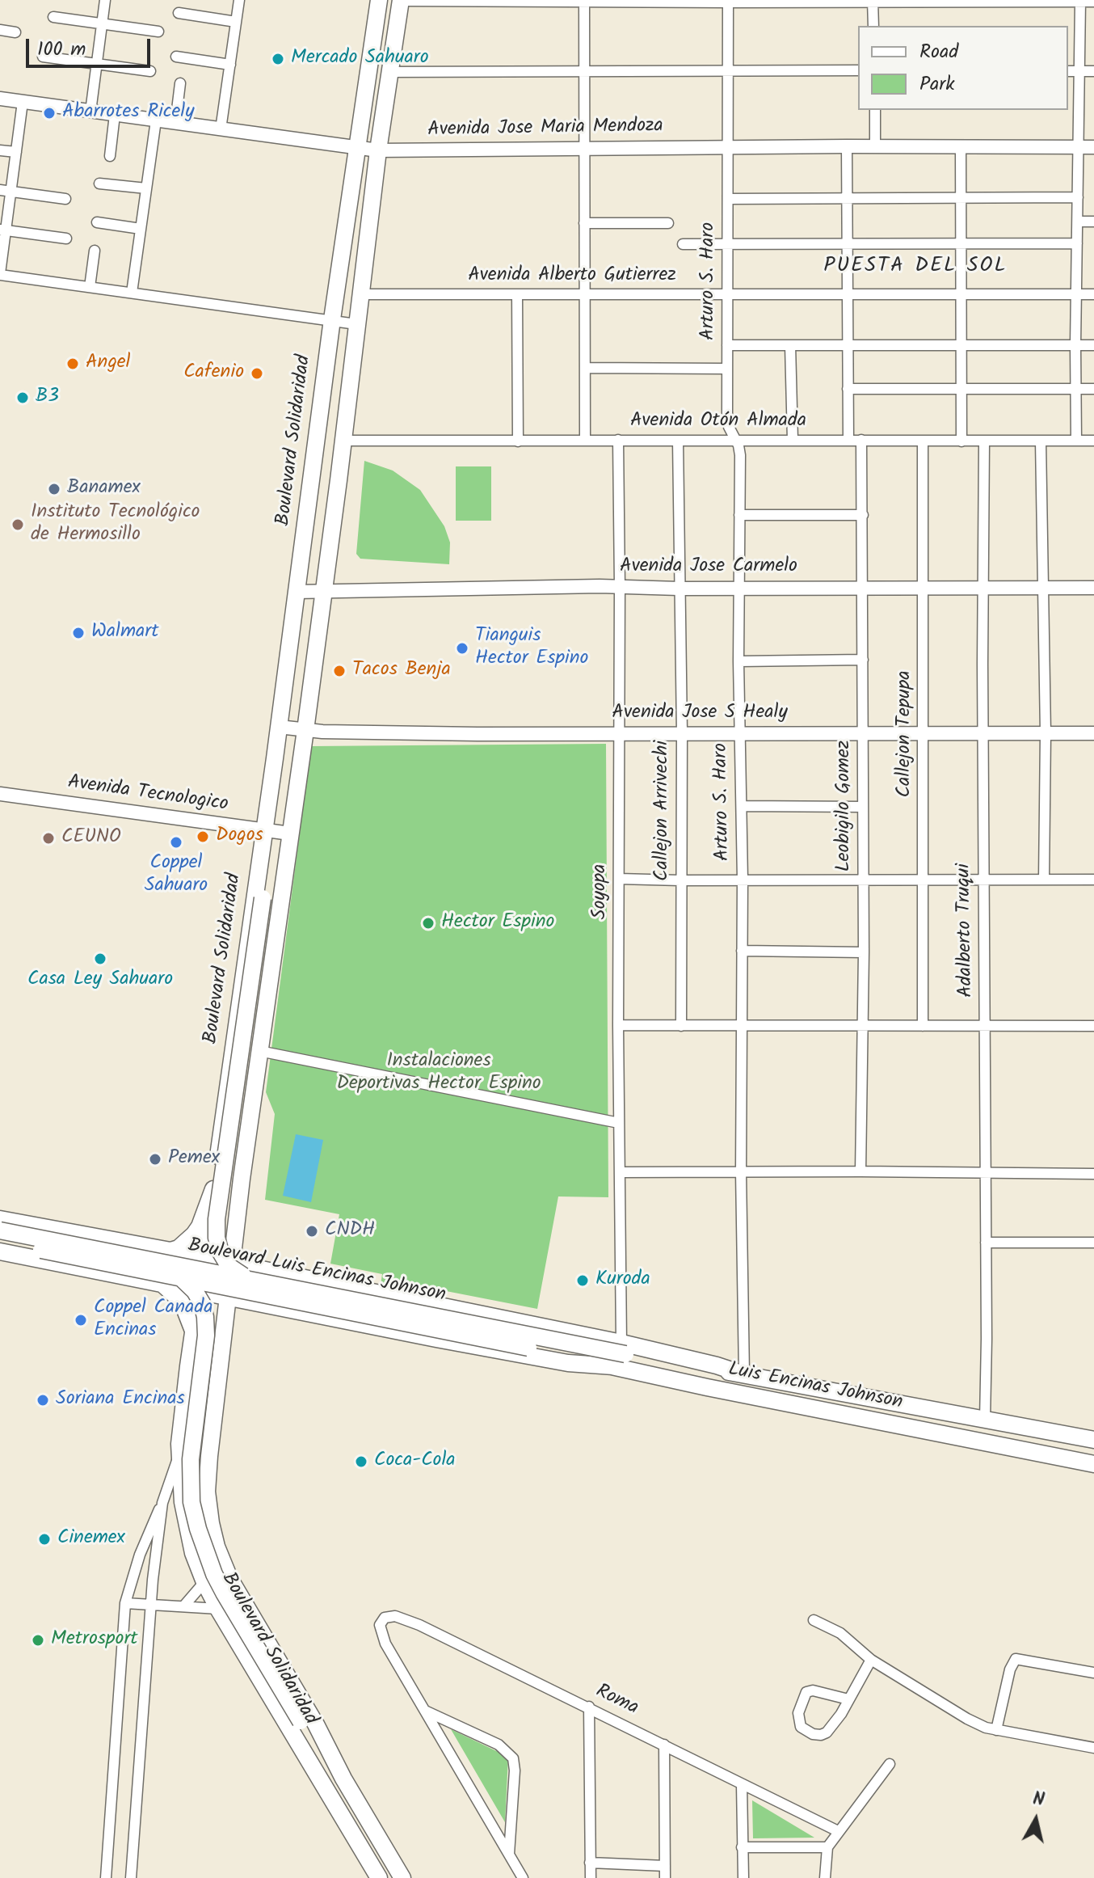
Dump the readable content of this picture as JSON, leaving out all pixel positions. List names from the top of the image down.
{
  "streets": {
    "main road": ["Boulevard Solidaridad", "Boulevard Luis Encinas Johnson", "Luis Encinas Johnson"],
    "street": [
      "Avenida Jose Maria Mendoza",
      "Avenida Alberto Gutierrez",
      "Arturo S. Haro",
      "Avenida Otón Almada",
      "Avenida Jose Carmelo",
      "Avenida Jose S Healy",
      "Callejon Tepupa",
      "Avenida Tecnologico",
      "Leobigilo Gomez",
      "Callejon Arrivechi",
      "Soyopa",
      "Adalberto Truqui",
      "Roma"
    ]
  },
  "crossings": [
    ["Avenida Jose Maria Mendoza", "Arturo S. Haro"],
    ["Avenida Jose Maria Mendoza", "Boulevard Solidaridad"],
    ["Avenida Alberto Gutierrez", "Arturo S. Haro"],
    ["Avenida Alberto Gutierrez", "Boulevard Solidaridad"],
    ["Arturo S. Haro", "Avenida Otón Almada"],
    ["Arturo S. Haro", "Avenida Jose Carmelo"],
    ["Arturo S. Haro", "Avenida Jose S Healy"],
    ["Arturo S. Haro", "Luis Encinas Johnson"],
    ["Avenida Otón Almada", "Boulevard Solidaridad"],
    ["Avenida Otón Almada", "Callejon Tepupa"],
    ["Avenida Otón Almada", "Leobigilo Gomez"],
    ["Avenida Otón Almada", "Callejon Arrivechi"],
    ["Avenida Otón Almada", "Soyopa"],
    ["Avenida Otón Almada", "Adalberto Truqui"],
    ["Boulevard Solidaridad", "Avenida Jose Carmelo"],
    ["Boulevard Solidaridad", "Avenida Jose S Healy"],
    ["Boulevard Solidaridad", "Avenida Tecnologico"],
    ["Avenida Jose Carmelo", "Callejon Tepupa"],
    ["Avenida Jose Carmelo", "Leobigilo Gomez"],
    ["Avenida Jose Carmelo", "Callejon Arrivechi"],
    ["Avenida Jose Carmelo", "Soyopa"],
    ["Avenida Jose Carmelo", "Adalberto Truqui"],
    ["Avenida Jose S Healy", "Callejon Tepupa"],
    ["Avenida Jose S Healy", "Leobigilo Gomez"],
    ["Avenida Jose S Healy", "Callejon Arrivechi"],
    ["Avenida Jose S Healy", "Soyopa"],
    ["Avenida Jose S Healy", "Adalberto Truqui"],
    ["Soyopa", "Boulevard Luis Encinas Johnson"],
    ["Soyopa", "Luis Encinas Johnson"],
    ["Adalberto Truqui", "Luis Encinas Johnson"],
    ["Boulevard Luis Encinas Johnson", "Luis Encinas Johnson"]
  ],
  "districts": ["PUESTA DEL SOL"],
  "parks": ["Instalaciones Deportivas Hector Espino"],
  "places": [
    "Mercado Sahuaro",
    "Abarrotes Ricely",
    "Angel",
    "Cafenio",
    "B3",
    "Banamex",
    "Instituto Tecnológico de Hermosillo",
    "Walmart",
    "Tianguis Hector Espino",
    "Tacos Benja",
    "Dogos",
    "CEUNO",
    "Coppel Sahuaro",
    "Hector Espino",
    "Casa Ley Sahuaro",
    "Pemex",
    "CNDH",
    "Kuroda",
    "Coppel Canada Encinas",
    "Soriana Encinas",
    "Coca-Cola",
    "Cinemex",
    "Metrosport"
  ],
  "legend": ["Road", "Park"],
  "scale_bar": "100 m",
  "north": "top"
}
